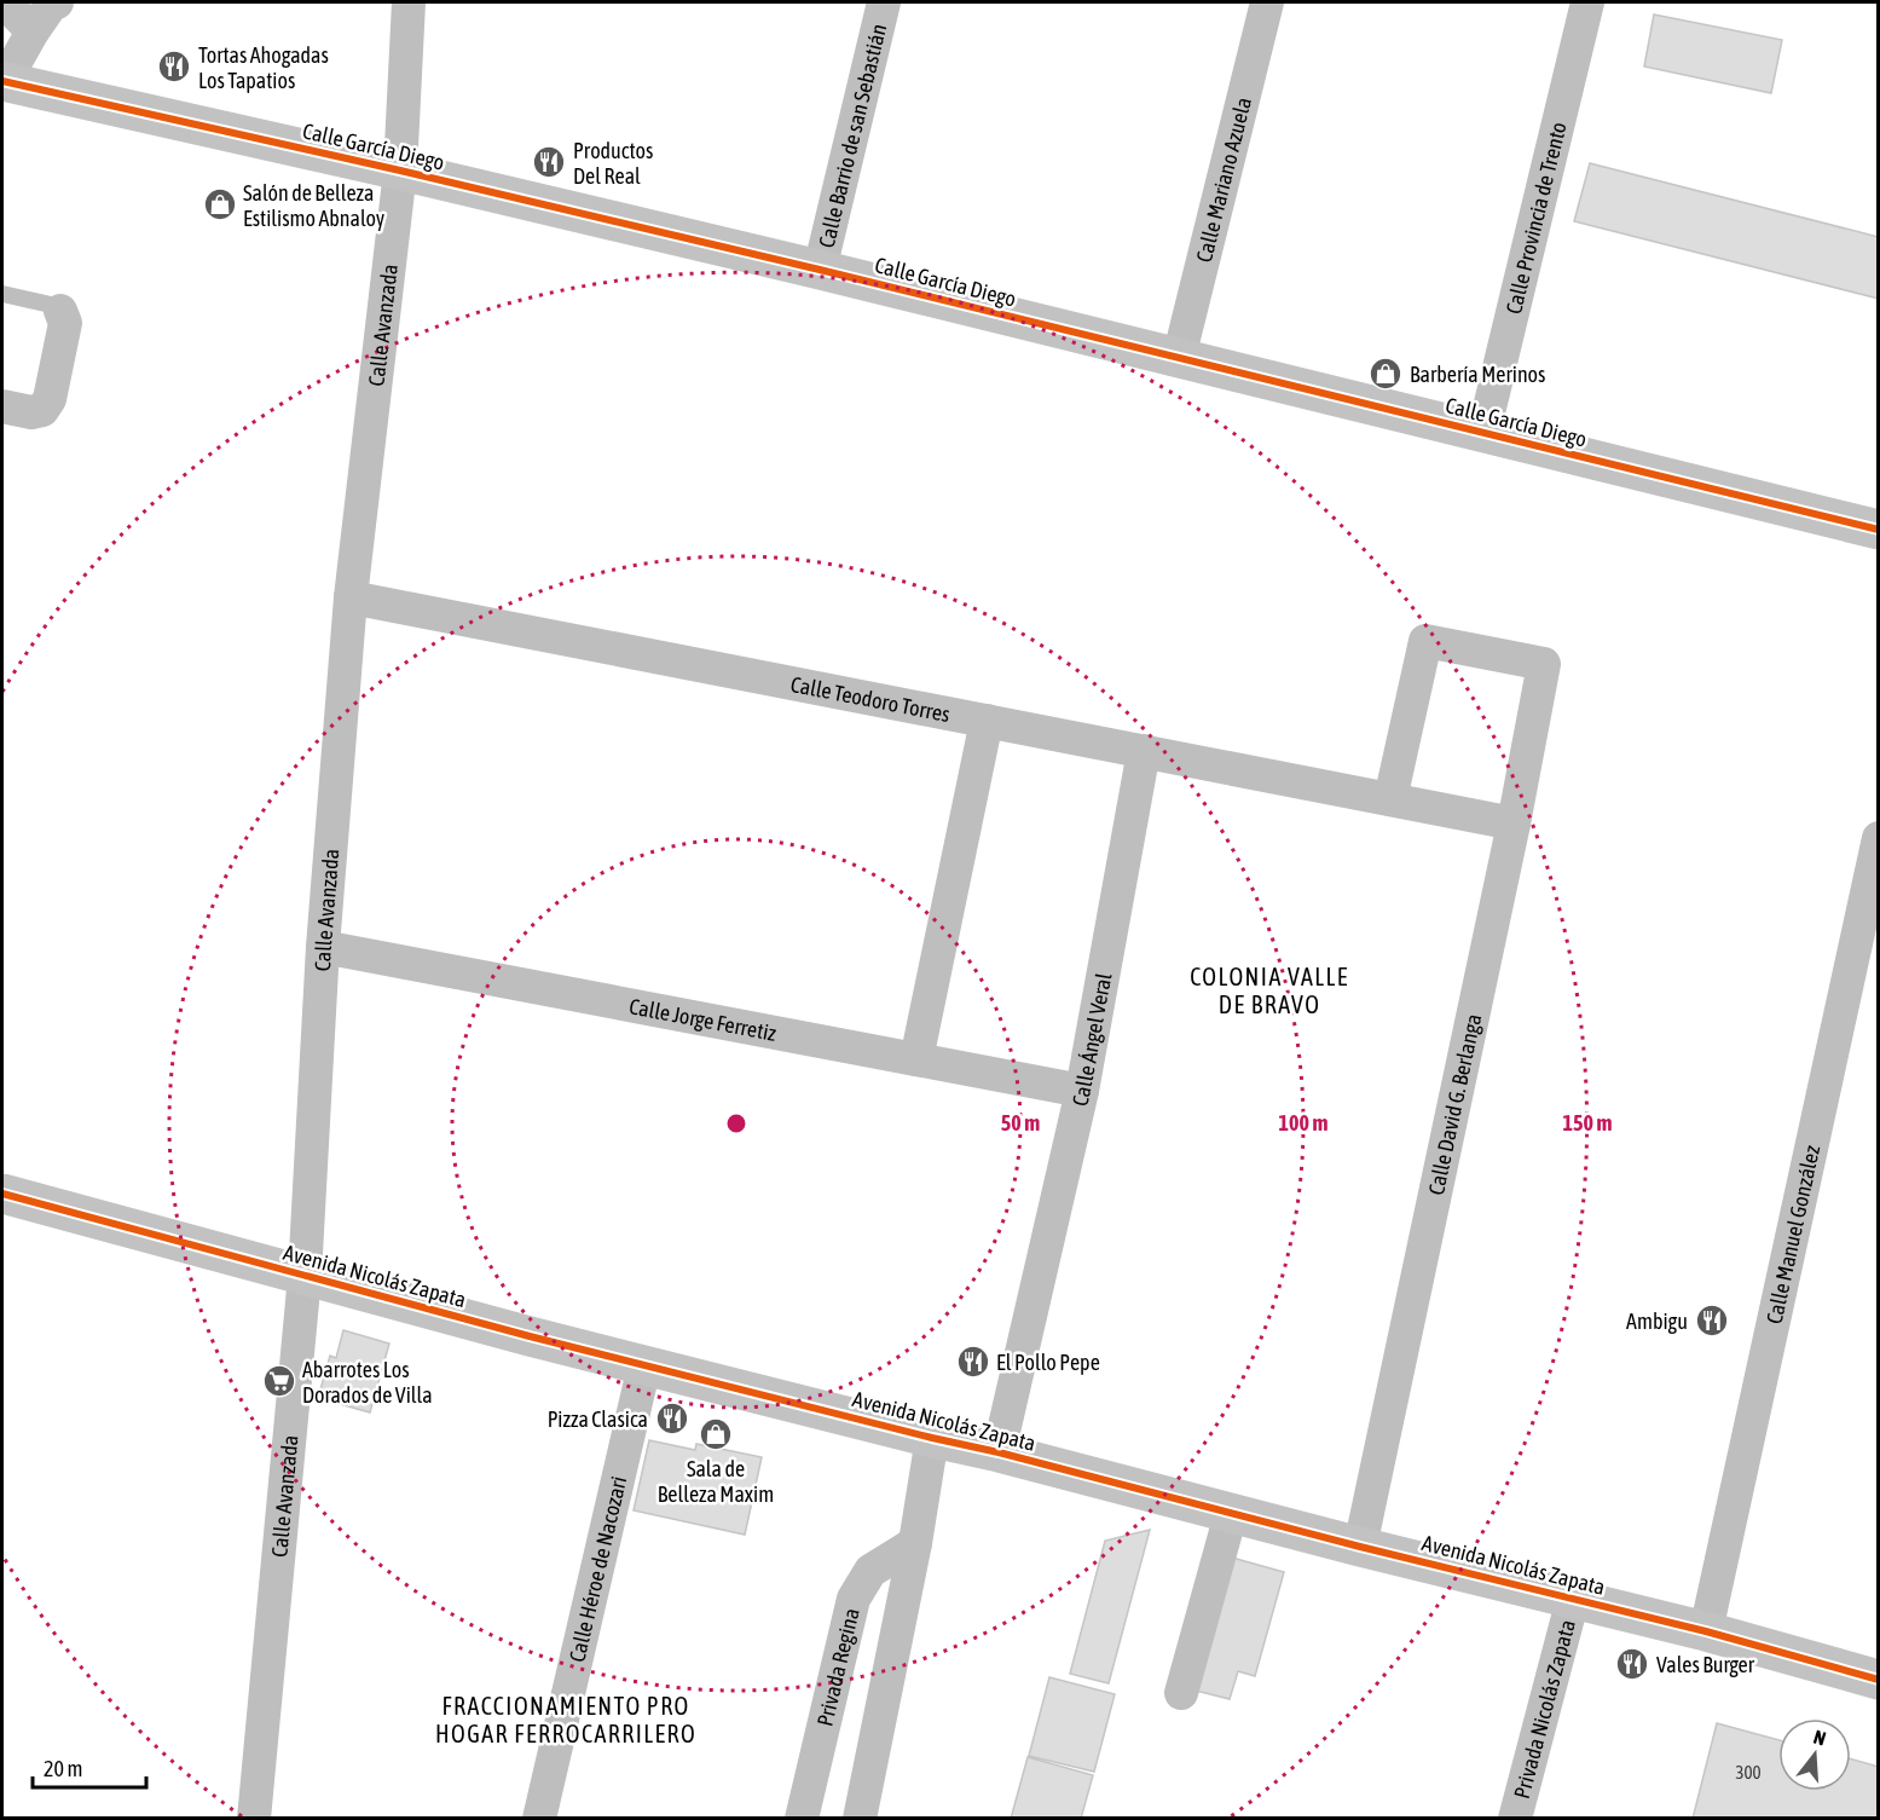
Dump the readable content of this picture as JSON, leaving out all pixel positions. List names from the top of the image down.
{
  "streets": {
    "street": [
      "Calle Barrio de san Sebastián",
      "Calle García Diego",
      "Calle Mariano Azuela",
      "Calle Provincia de Trento",
      "Calle Avanzada",
      "Calle Teodoro Torres",
      "Calle Jorge Ferretiz",
      "Calle Ángel Veral",
      "Calle David G. Berlanga",
      "Calle Manuel González",
      "Avenida Nicolás Zapata",
      "Calle Héroe de Nacozari",
      "Privada Regina",
      "Privada Nicolás Zapata"
    ]
  },
  "crossings": [
    ["Calle Barrio de san Sebastián", "Calle García Diego"],
    ["Calle García Diego", "Calle Mariano Azuela"],
    ["Calle García Diego", "Calle Provincia de Trento"],
    ["Calle García Diego", "Calle Avanzada"],
    ["Calle Avanzada", "Calle Teodoro Torres"],
    ["Calle Avanzada", "Calle Jorge Ferretiz"],
    ["Calle Avanzada", "Avenida Nicolás Zapata"],
    ["Calle Teodoro Torres", "Calle Ángel Veral"],
    ["Calle Teodoro Torres", "Calle David G. Berlanga"],
    ["Calle Jorge Ferretiz", "Calle Ángel Veral"],
    ["Calle Ángel Veral", "Avenida Nicolás Zapata"],
    ["Calle David G. Berlanga", "Avenida Nicolás Zapata"],
    ["Calle Manuel González", "Avenida Nicolás Zapata"],
    ["Avenida Nicolás Zapata", "Calle Héroe de Nacozari"],
    ["Avenida Nicolás Zapata", "Privada Nicolás Zapata"]
  ],
  "districts": ["COLONIA VALLE DE BRAVO", "FRACCIONAMIENTO PRO HOGAR FERROCARRILERO"],
  "places": {
    "restaurant": [
      "Tortas Ahogadas Los Tapatios",
      "Productos Del Real",
      "Ambigu",
      "El Pollo Pepe",
      "Pizza Clasica",
      "Vales Burger"
    ],
    "shop": ["Salón de Belleza Estilismo Abnaloy", "Barbería Merinos", "Sala de Belleza Maxim"],
    "supermarket": ["Abarrotes Los Dorados de Villa"]
  },
  "house_numbers": ["300"],
  "scale_bar": "20 m",
  "north": "top",
  "rings": ["50 m", "100 m", "150 m"]
}
